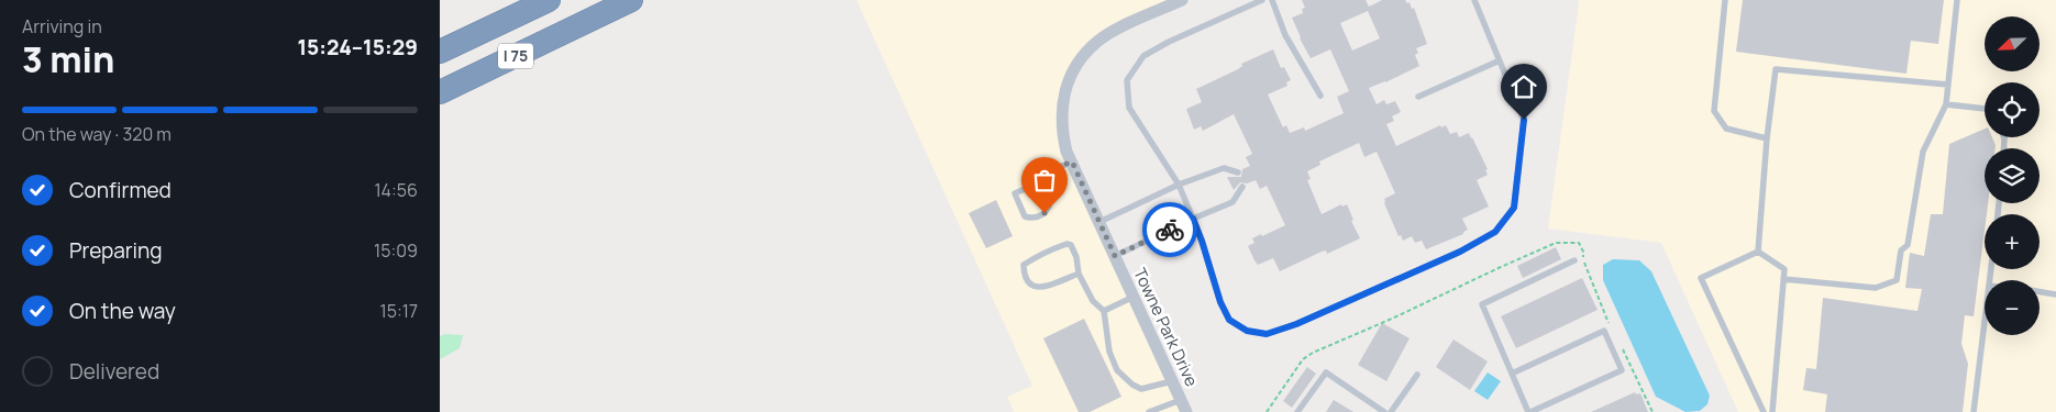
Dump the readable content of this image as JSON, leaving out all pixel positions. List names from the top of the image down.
{
  "streets": {
    "highway": ["I 75"],
    "street": ["Towne Park Drive"]
  },
  "north": "bottom left",
  "page": {
    "heading": ["3 min", "Arriving in", "15:24–15:29"],
    "map_buttons": ["+", "−"],
    "bar": "On the way · 320 m",
    "list": [
      ["Confirmed", "14:56"],
      ["Preparing", "15:09"],
      ["On the way", "15:17"],
      "Delivered"
    ]
  }
}
